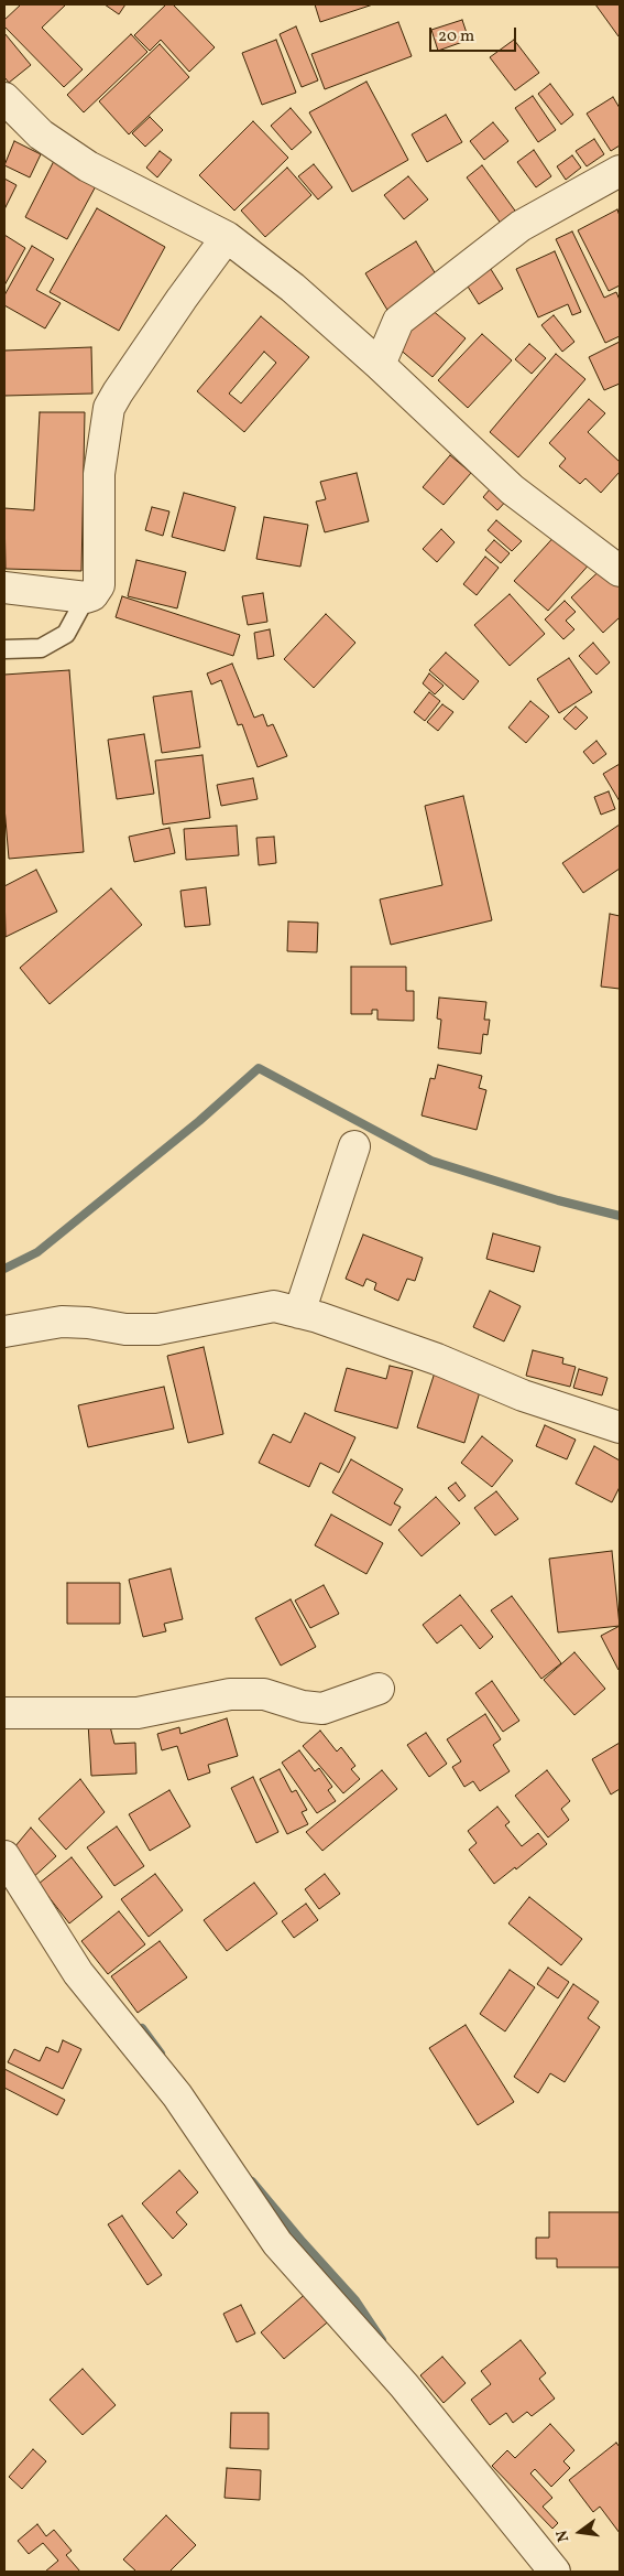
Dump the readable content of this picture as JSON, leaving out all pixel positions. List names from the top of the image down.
{
  "scale_bar": "20 m",
  "north": "left"
}
